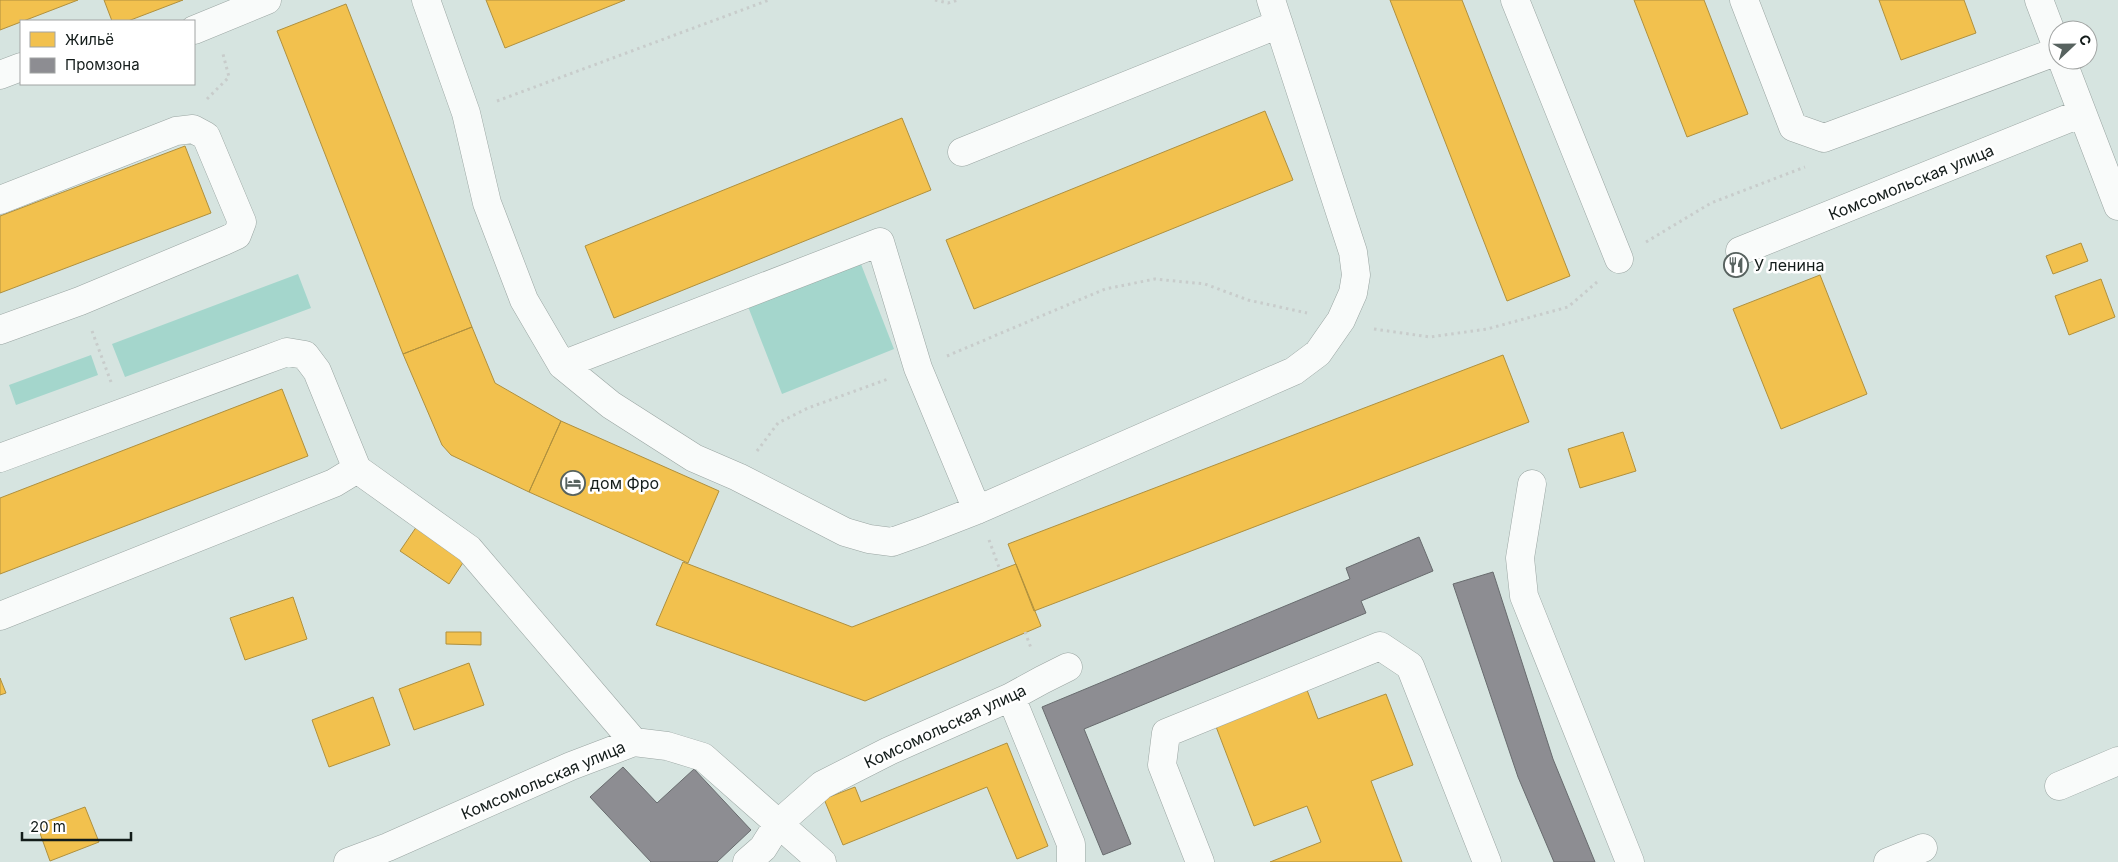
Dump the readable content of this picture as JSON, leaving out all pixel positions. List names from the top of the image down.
{
  "streets": {
    "street": ["Комсомольская улица"]
  },
  "places": {
    "restaurant": ["У ленина"],
    "hotel": ["дом Фро"]
  },
  "legend": ["Жильё", "Промзона"],
  "scale_bar": "20 m",
  "north": "right"
}
